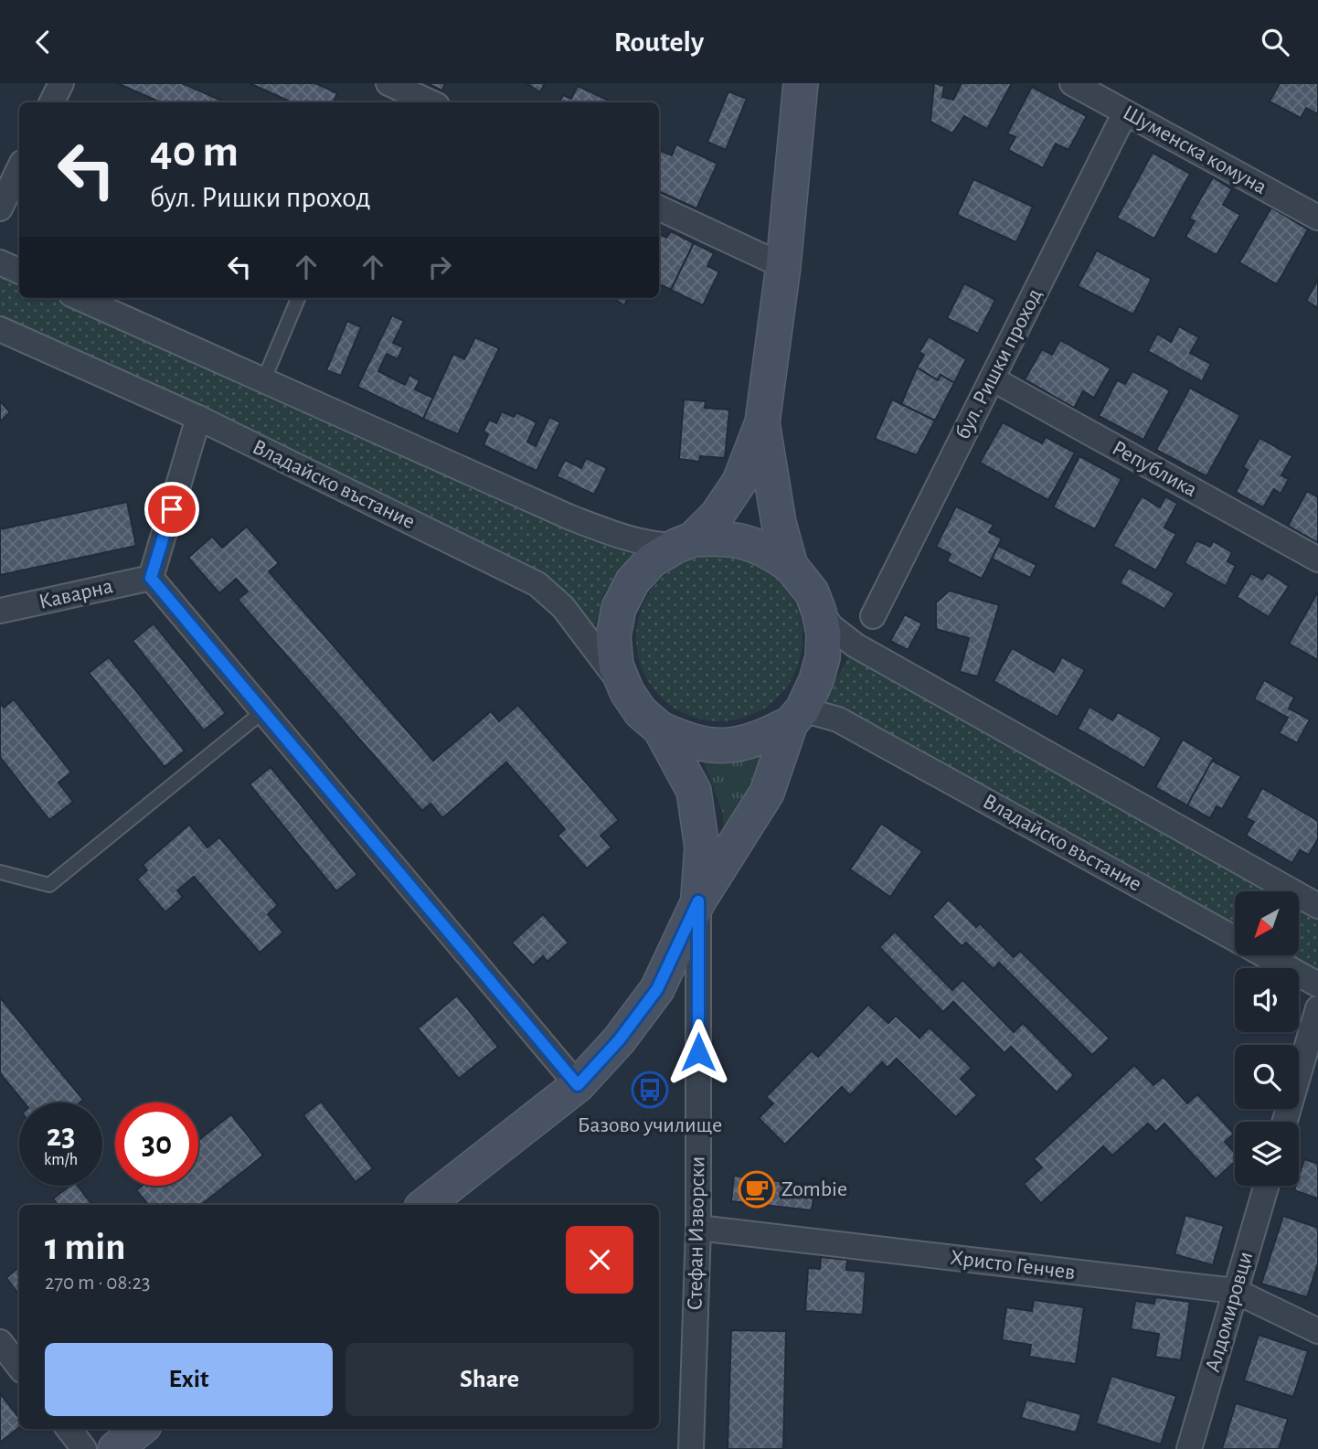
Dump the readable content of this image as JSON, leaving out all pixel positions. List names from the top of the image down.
{
  "streets": {
    "street": [
      "Шуменска комуна",
      "бул. Ришки проход",
      "Република",
      "Владайско въстание",
      "Каварна",
      "Стефан Изворски",
      "Христо Генчев",
      "Алдомировци"
    ]
  },
  "crossings": [
    ["Шуменска комуна", "бул. Ришки проход"],
    ["бул. Ришки проход", "Република"],
    ["Стефан Изворски", "Христо Генчев"],
    ["Христо Генчев", "Алдомировци"]
  ],
  "places": {
    "bus stop": ["Базово училище"],
    "cafe": ["Zombie"]
  },
  "north": "bottom left",
  "page": {
    "header": "Routely",
    "turn": ["40 m", "бул. Ришки проход"],
    "speed": "23 km/h",
    "limit": "30",
    "heading": ["1 min", "270 m · 08:23"],
    "buttons": ["Exit", "Share"]
  }
}
